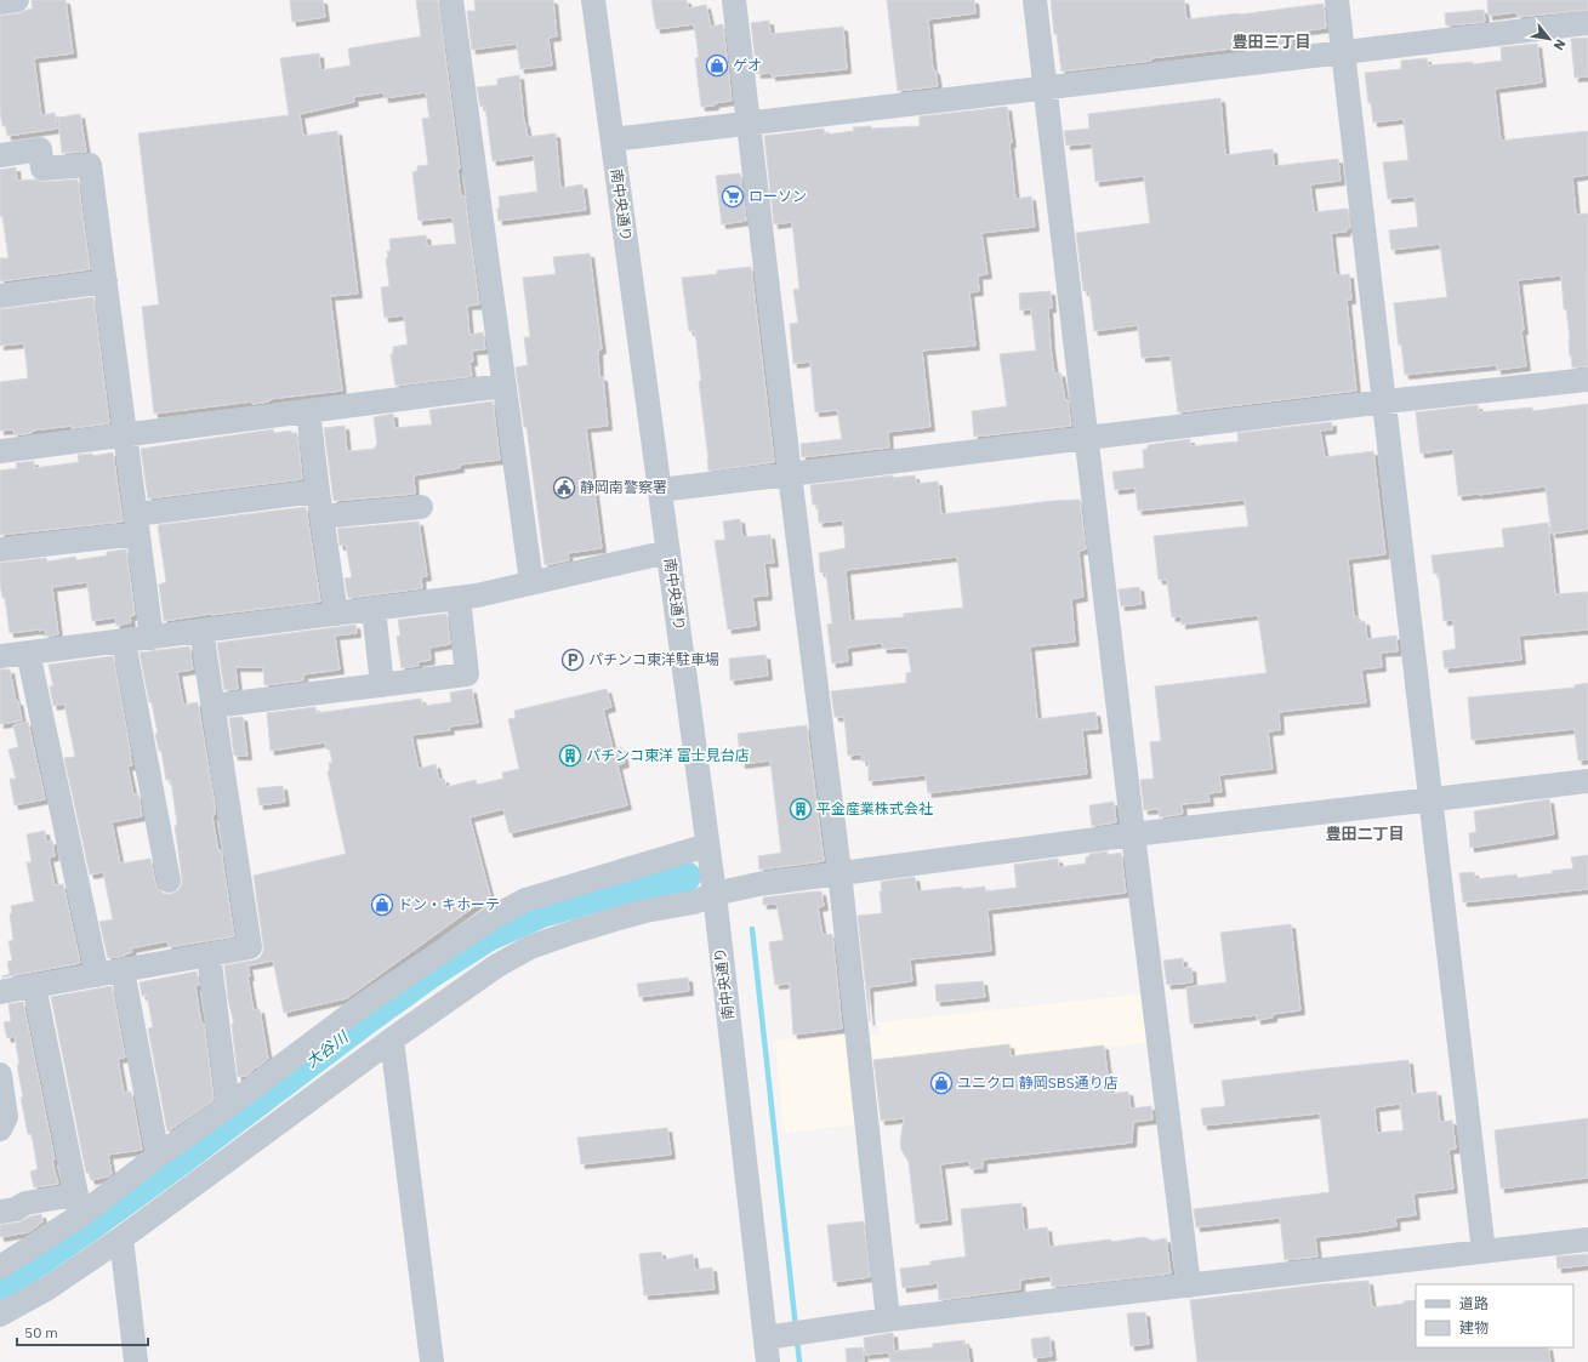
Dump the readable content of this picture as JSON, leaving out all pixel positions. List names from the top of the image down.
{
  "streets": {
    "street": ["南中央通り"]
  },
  "districts": ["豊田三丁目", "豊田二丁目"],
  "water": ["大谷川"],
  "places": {
    "shop": ["ゲオ", "ドン・キホーテ", "ユニクロ 静岡SBS通り店"],
    "supermarket": ["ローソン"],
    "public building": ["静岡南警察署"],
    "parking": ["パチンコ東洋駐車場"],
    "building": ["パチンコ東洋 富士見台店", "平金産業株式会社"]
  },
  "legend": ["道路", "建物"],
  "scale_bar": "50 m",
  "north": "bottom right"
}
